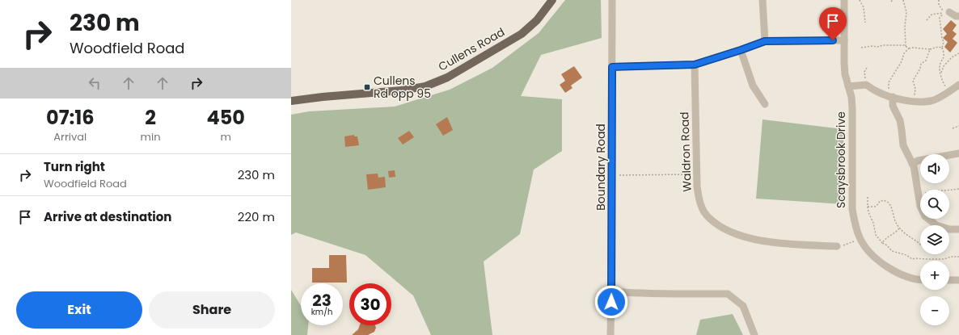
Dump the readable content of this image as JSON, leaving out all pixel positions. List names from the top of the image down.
{
  "streets": {
    "main road": ["Cullens Road"],
    "street": ["Waldron Road", "Scaysbrook Drive", "Boundary Road"]
  },
  "places": {
    "transit": ["Cullens Rd opp 95"]
  },
  "page": {
    "turn": ["230 m", "Woodfield Road"],
    "eta": [
      "07:16",
      "Arrival",
      "2",
      "min",
      "450",
      "m"
    ],
    "list": [
      {
        "name": "Turn right",
        "note": "Woodfield Road",
        "value": "230 m"
      },
      {
        "name": "Arrive at destination",
        "value": "220 m"
      }
    ],
    "map_buttons": ["+", "−"],
    "speed": "23 km/h",
    "limit": "30",
    "buttons": ["Exit", "Share"]
  }
}
